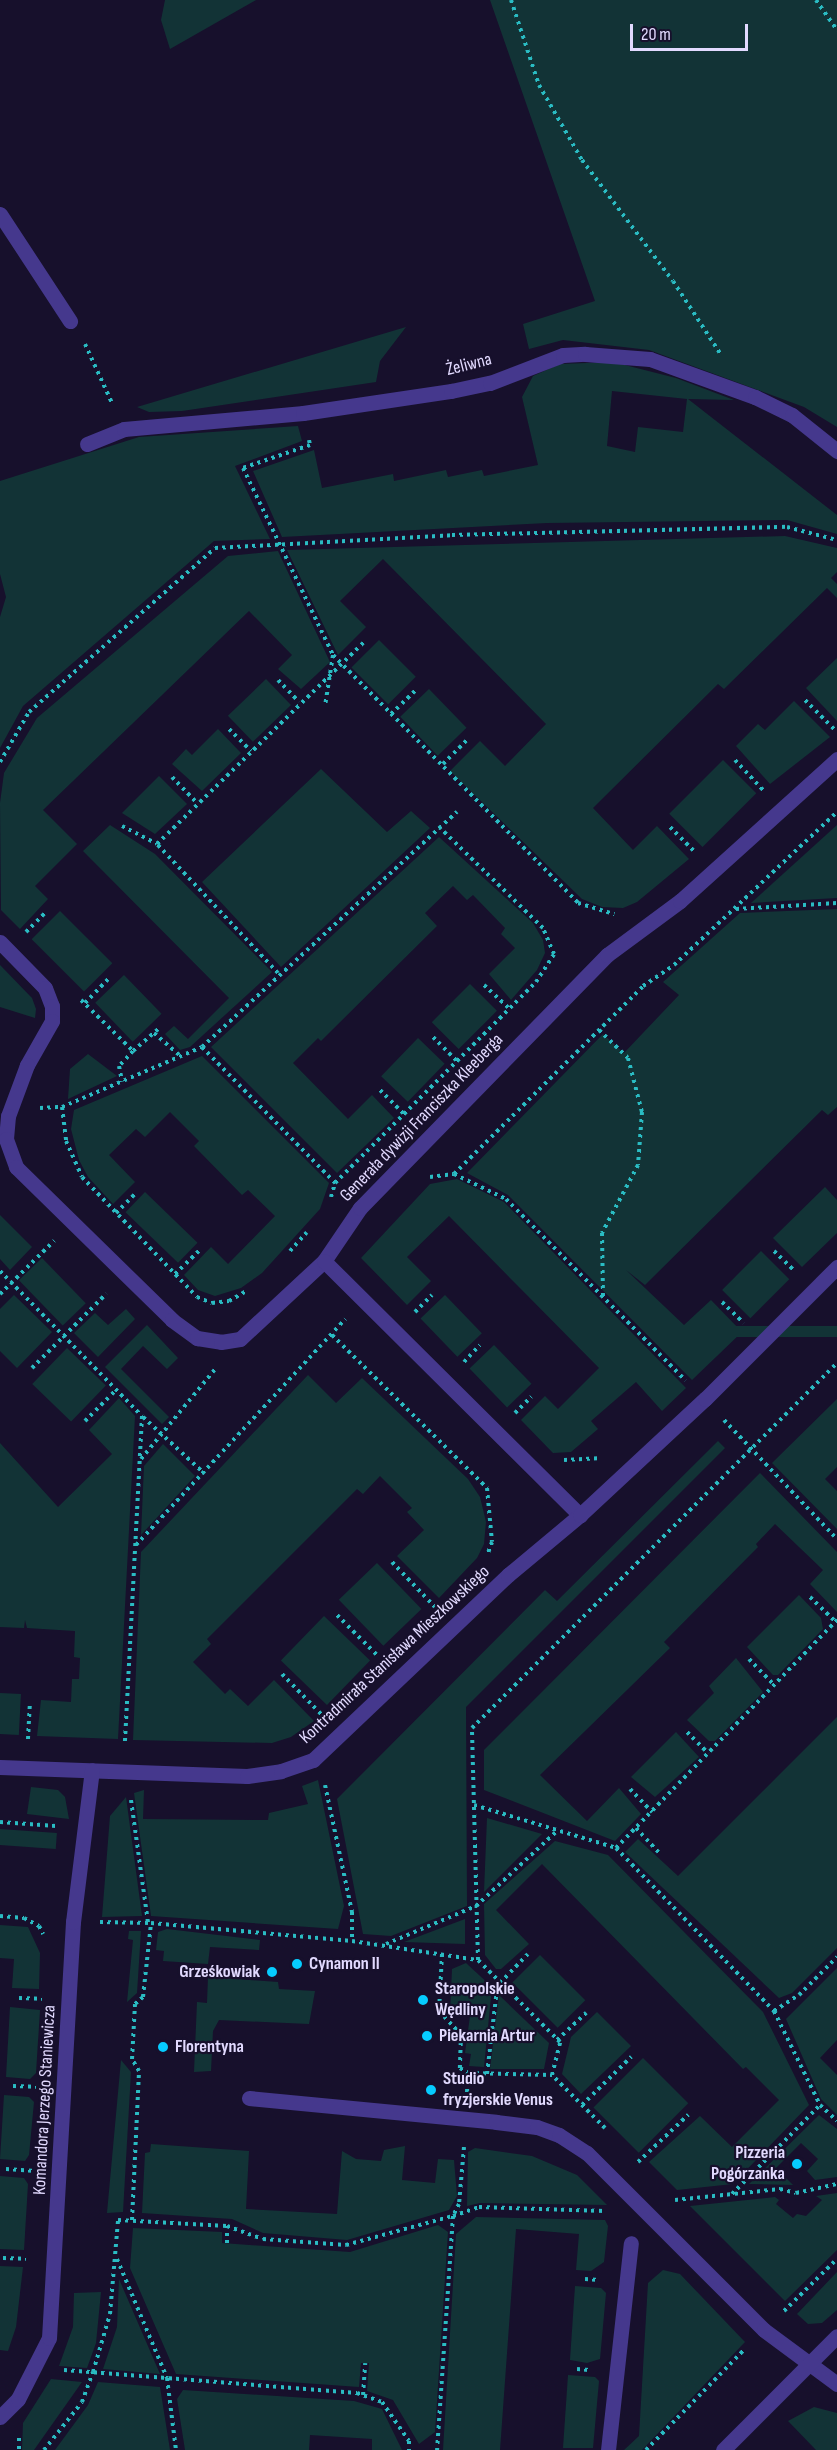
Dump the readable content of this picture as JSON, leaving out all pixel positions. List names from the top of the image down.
{
  "streets": {
    "street": [
      "Żeliwna",
      "Generała dywizji Franciszka Kleeberga",
      "Kontradmirała Stanisława Mieszkowskiego",
      "Komandora Jerzego Staniewicza"
    ]
  },
  "crossings": [
    ["Kontradmirała Stanisława Mieszkowskiego", "Komandora Jerzego Staniewicza"]
  ],
  "places": [
    "Cynamon II",
    "Grześkowiak",
    "Staropolskie Wędliny",
    "Piekarnia Artur",
    "Florentyna",
    "Studio fryzjerskie Venus",
    "Pizzeria Pogórzanka"
  ],
  "scale_bar": "20 m"
}
